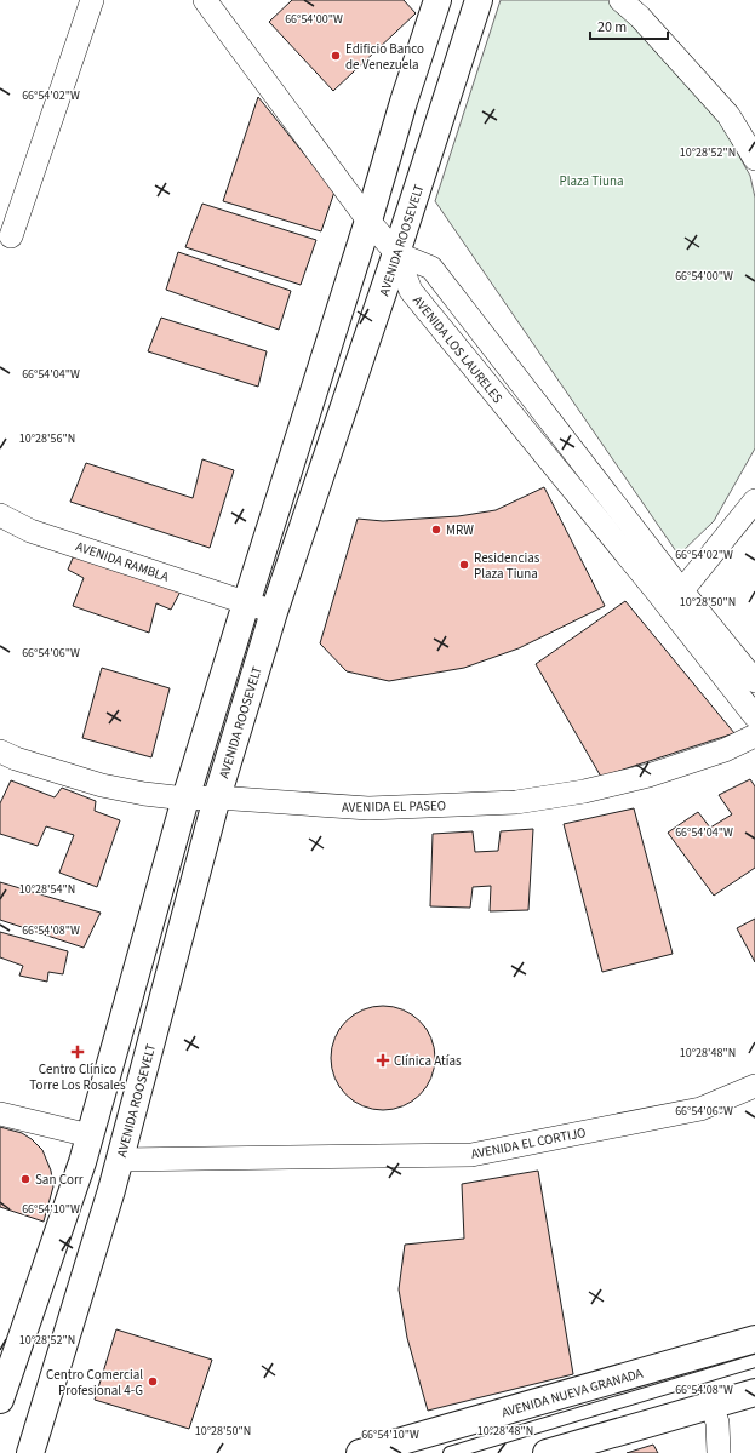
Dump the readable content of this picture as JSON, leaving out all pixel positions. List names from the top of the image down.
{
  "streets": {
    "street": [
      "AVENIDA ROOSEVELT",
      "AVENIDA LOS LAURELES",
      "AVENIDA RAMBLA",
      "AVENIDA EL PASEO",
      "AVENIDA EL CORTIJO",
      "AVENIDA NUEVA GRANADA"
    ]
  },
  "crossings": [
    ["AVENIDA ROOSEVELT", "AVENIDA LOS LAURELES"],
    ["AVENIDA ROOSEVELT", "AVENIDA RAMBLA"],
    ["AVENIDA ROOSEVELT", "AVENIDA EL PASEO"],
    ["AVENIDA ROOSEVELT", "AVENIDA EL CORTIJO"]
  ],
  "parks": ["Plaza Tiuna"],
  "places": {
    "other": [
      "Edificio Banco de Venezuela",
      "MRW",
      "Residencias Plaza Tiuna",
      "San Corr",
      "Centro Comercial Profesional 4-G"
    ],
    "health": ["Centro Clínico Torre Los Rosales", "Clínica Atías"]
  },
  "scale_bar": "20 m",
  "coordinates": [
    "66°54'00\"W",
    "66°54'02\"W",
    "10°28'52\"N",
    "66°54'04\"W",
    "10°28'56\"N",
    "10°28'50\"N",
    "66°54'06\"W",
    "10°28'54\"N",
    "66°54'08\"W",
    "10°28'48\"N",
    "66°54'10\"W"
  ]
}
